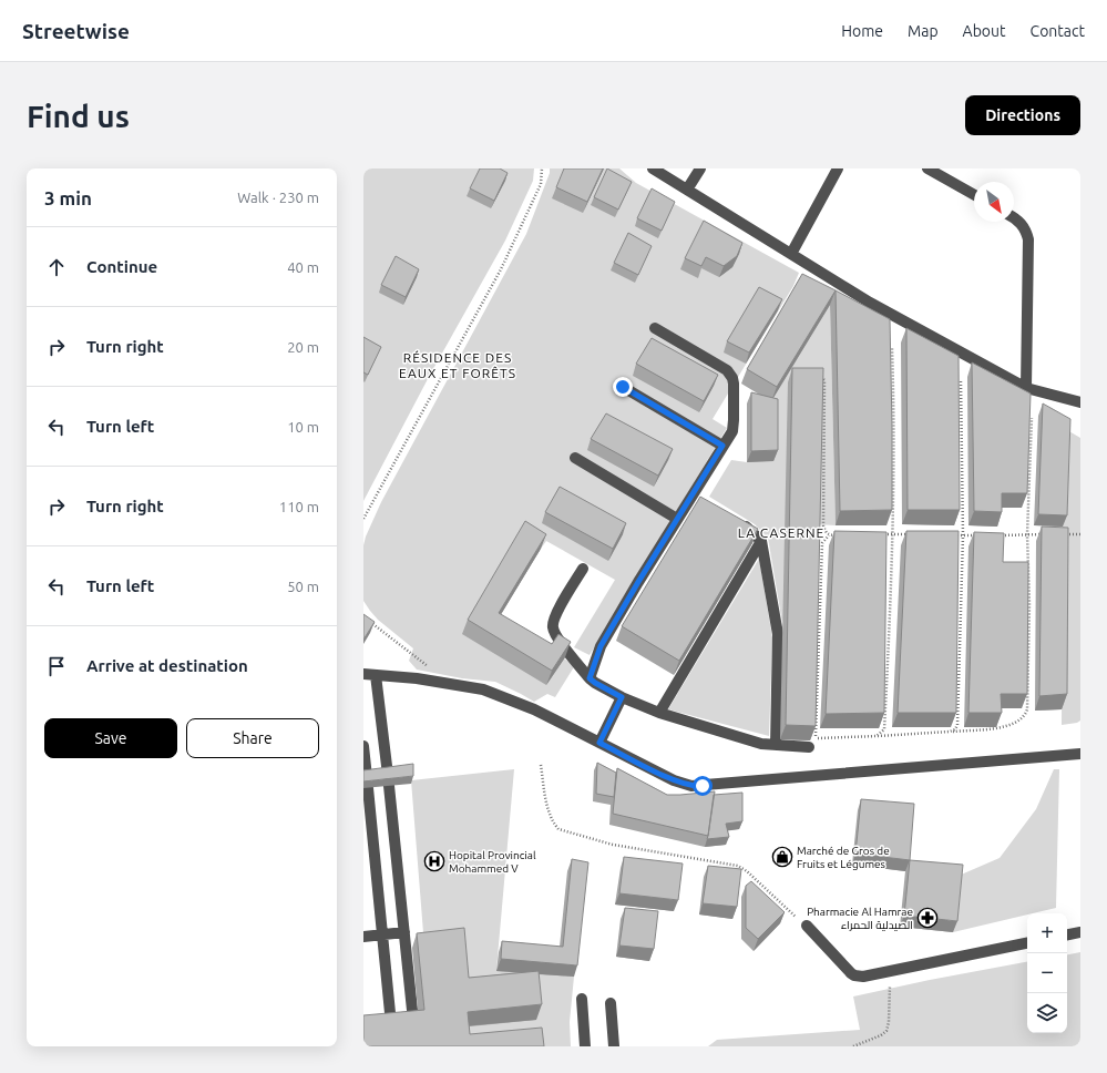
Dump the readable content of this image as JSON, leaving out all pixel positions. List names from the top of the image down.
{
  "districts": ["RÉSIDENCE DES EAUX ET FORÊTS", "LA CASERNE"],
  "places": {
    "shop": ["Marché de Gros de Fruits et Légumes"],
    "hospital": ["Hopital Provincial Mohammed V"],
    "pharmacy": ["Pharmacie Al Hamrae الصيدلية الحمراء"]
  },
  "north": "bottom right",
  "page": {
    "header": "Streetwise",
    "nav": [
      "Home",
      "Map",
      "About",
      "Contact"
    ],
    "buttons": [
      "Directions",
      ["Save", "Share"]
    ],
    "title": "Find us",
    "heading": ["3 min", "Walk · 230 m"],
    "list": [
      ["Continue", "40 m"],
      ["Turn right", "20 m"],
      ["Turn left", "10 m"],
      ["Turn right", "110 m"],
      ["Turn left", "50 m"],
      "Arrive at destination"
    ],
    "map_buttons": ["+", "−"]
  }
}
